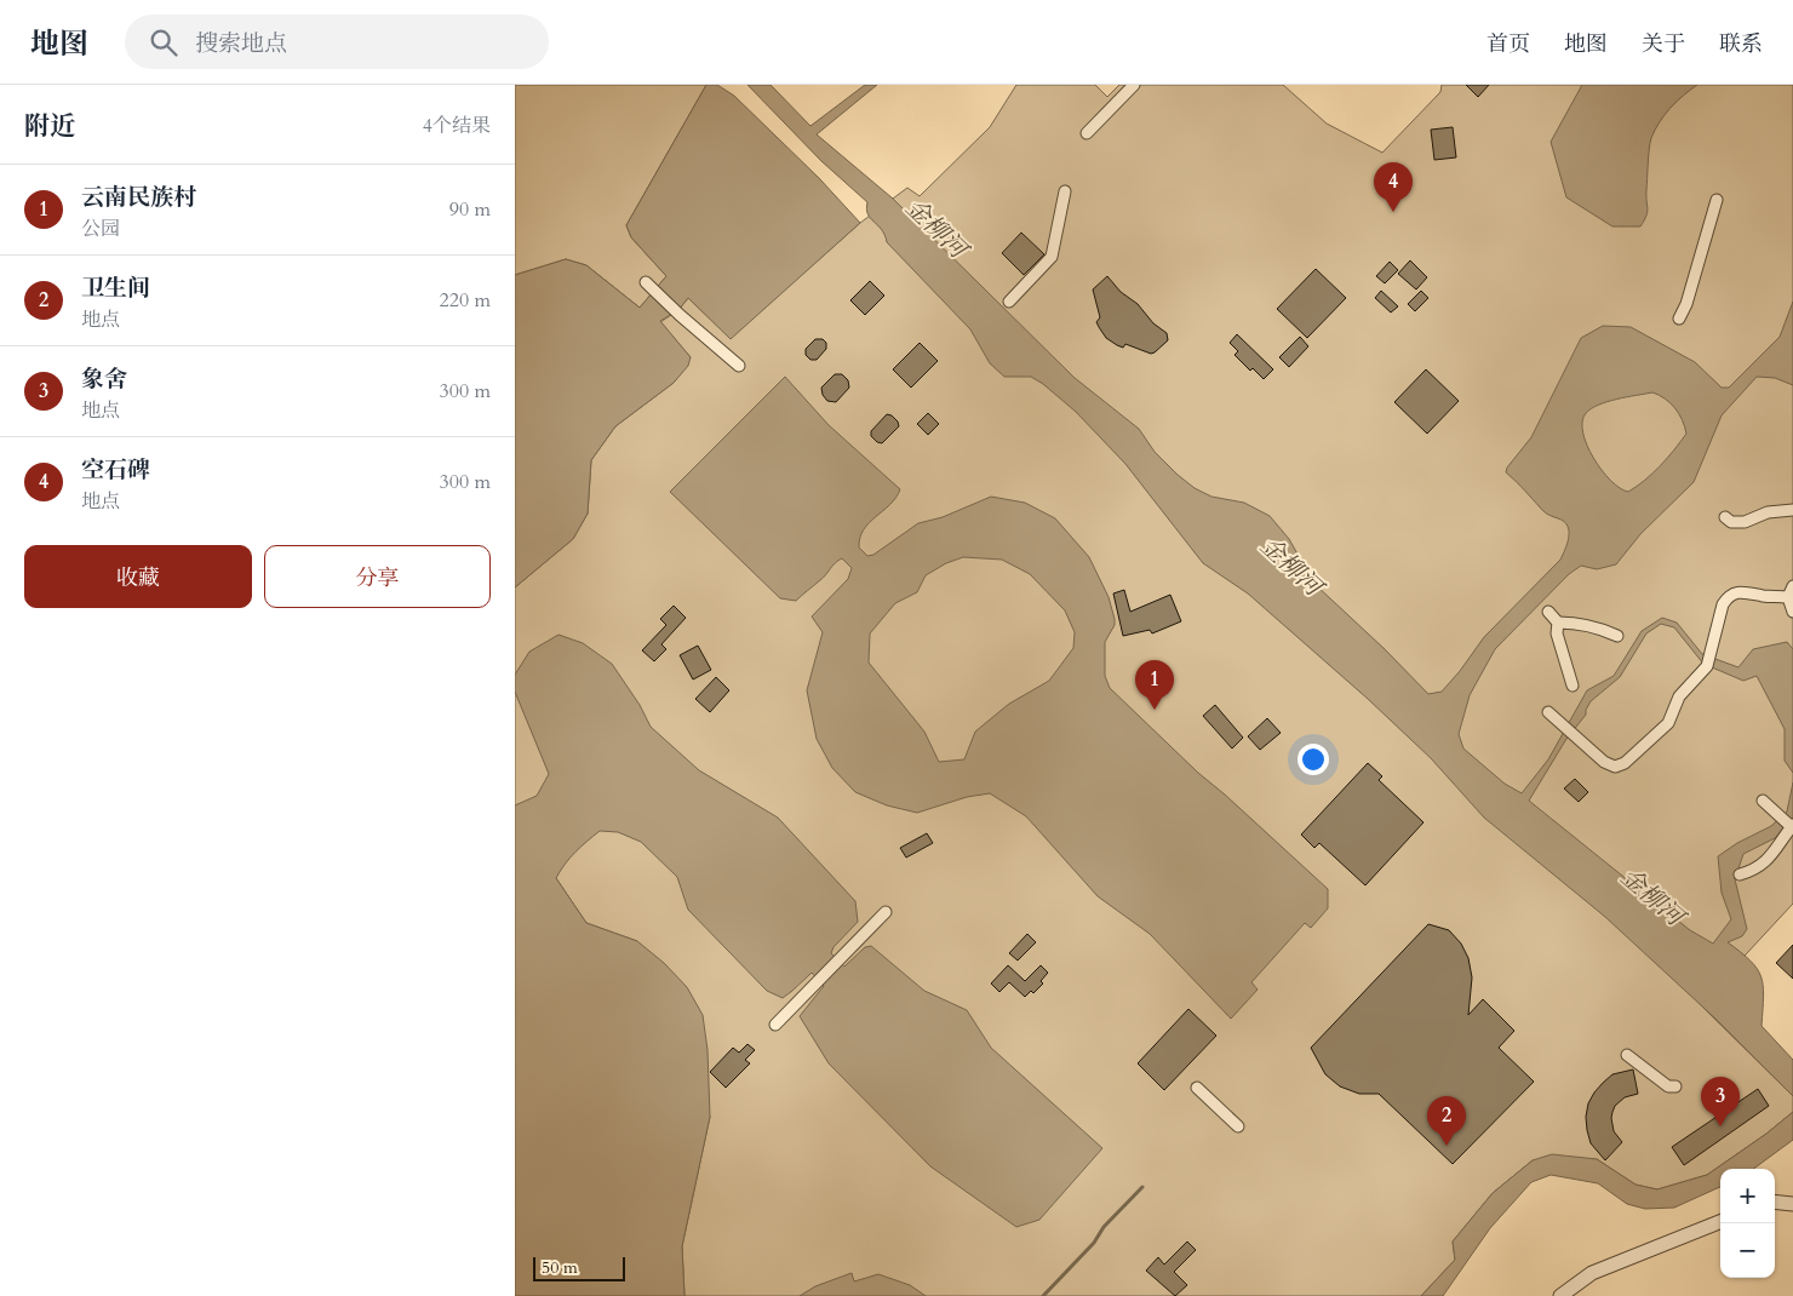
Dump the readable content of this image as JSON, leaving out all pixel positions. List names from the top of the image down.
{
  "water": ["金柳河"],
  "scale_bar": "50 m",
  "page": {
    "header": "地图",
    "search": "搜索地点",
    "nav": [
      "首页",
      "地图",
      "关于",
      "联系"
    ],
    "heading": ["附近", "4个结果"],
    "pins": [
      "4",
      "1",
      "3",
      "2"
    ],
    "list": [
      {
        "mark": "1",
        "name": "云南民族村",
        "note": "公园",
        "value": "90 m"
      },
      {
        "mark": "2",
        "name": "卫生间",
        "note": "地点",
        "value": "220 m"
      },
      {
        "mark": "3",
        "name": "象舍",
        "note": "地点",
        "value": "300 m"
      },
      {
        "mark": "4",
        "name": "空石碑",
        "note": "地点",
        "value": "300 m"
      }
    ],
    "buttons": ["收藏", "分享"],
    "map_buttons": ["+", "−"],
    "scale": "50 m"
  }
}
